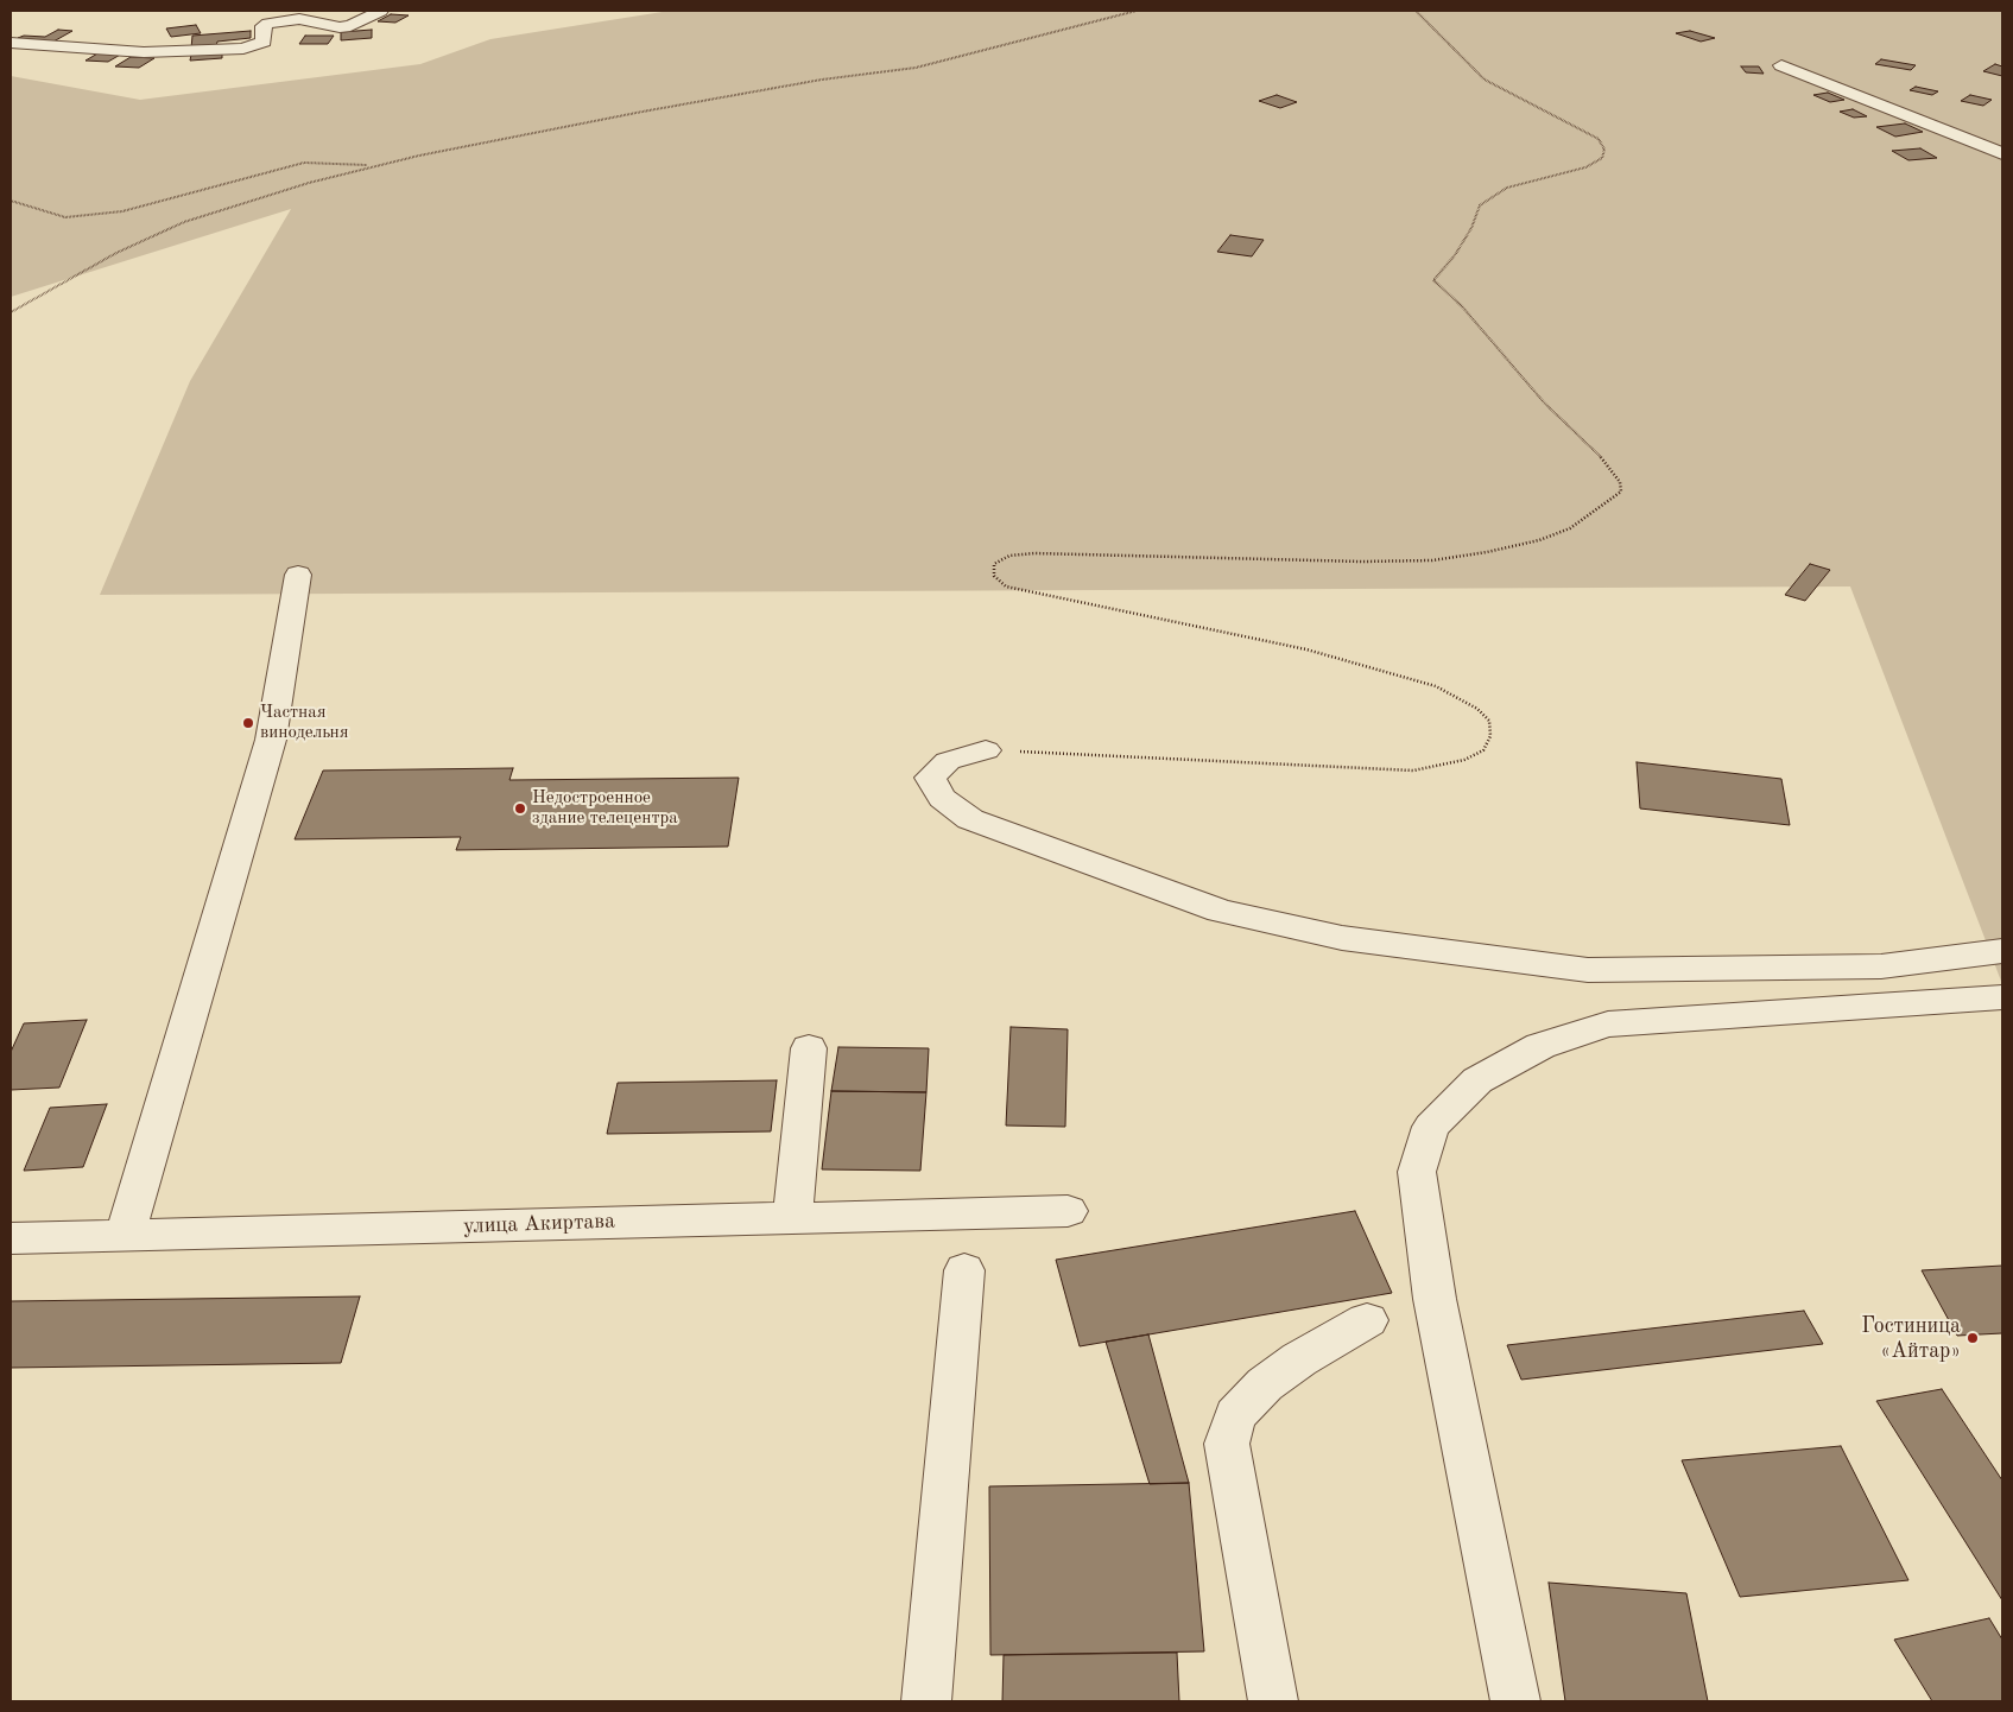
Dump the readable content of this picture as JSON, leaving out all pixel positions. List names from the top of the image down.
{
  "streets": {
    "street": ["улица Акиртава"]
  },
  "places": ["Частная винодельня", "Недостроенное здание телецентра", "Гостиница «Айтар»"]
}
